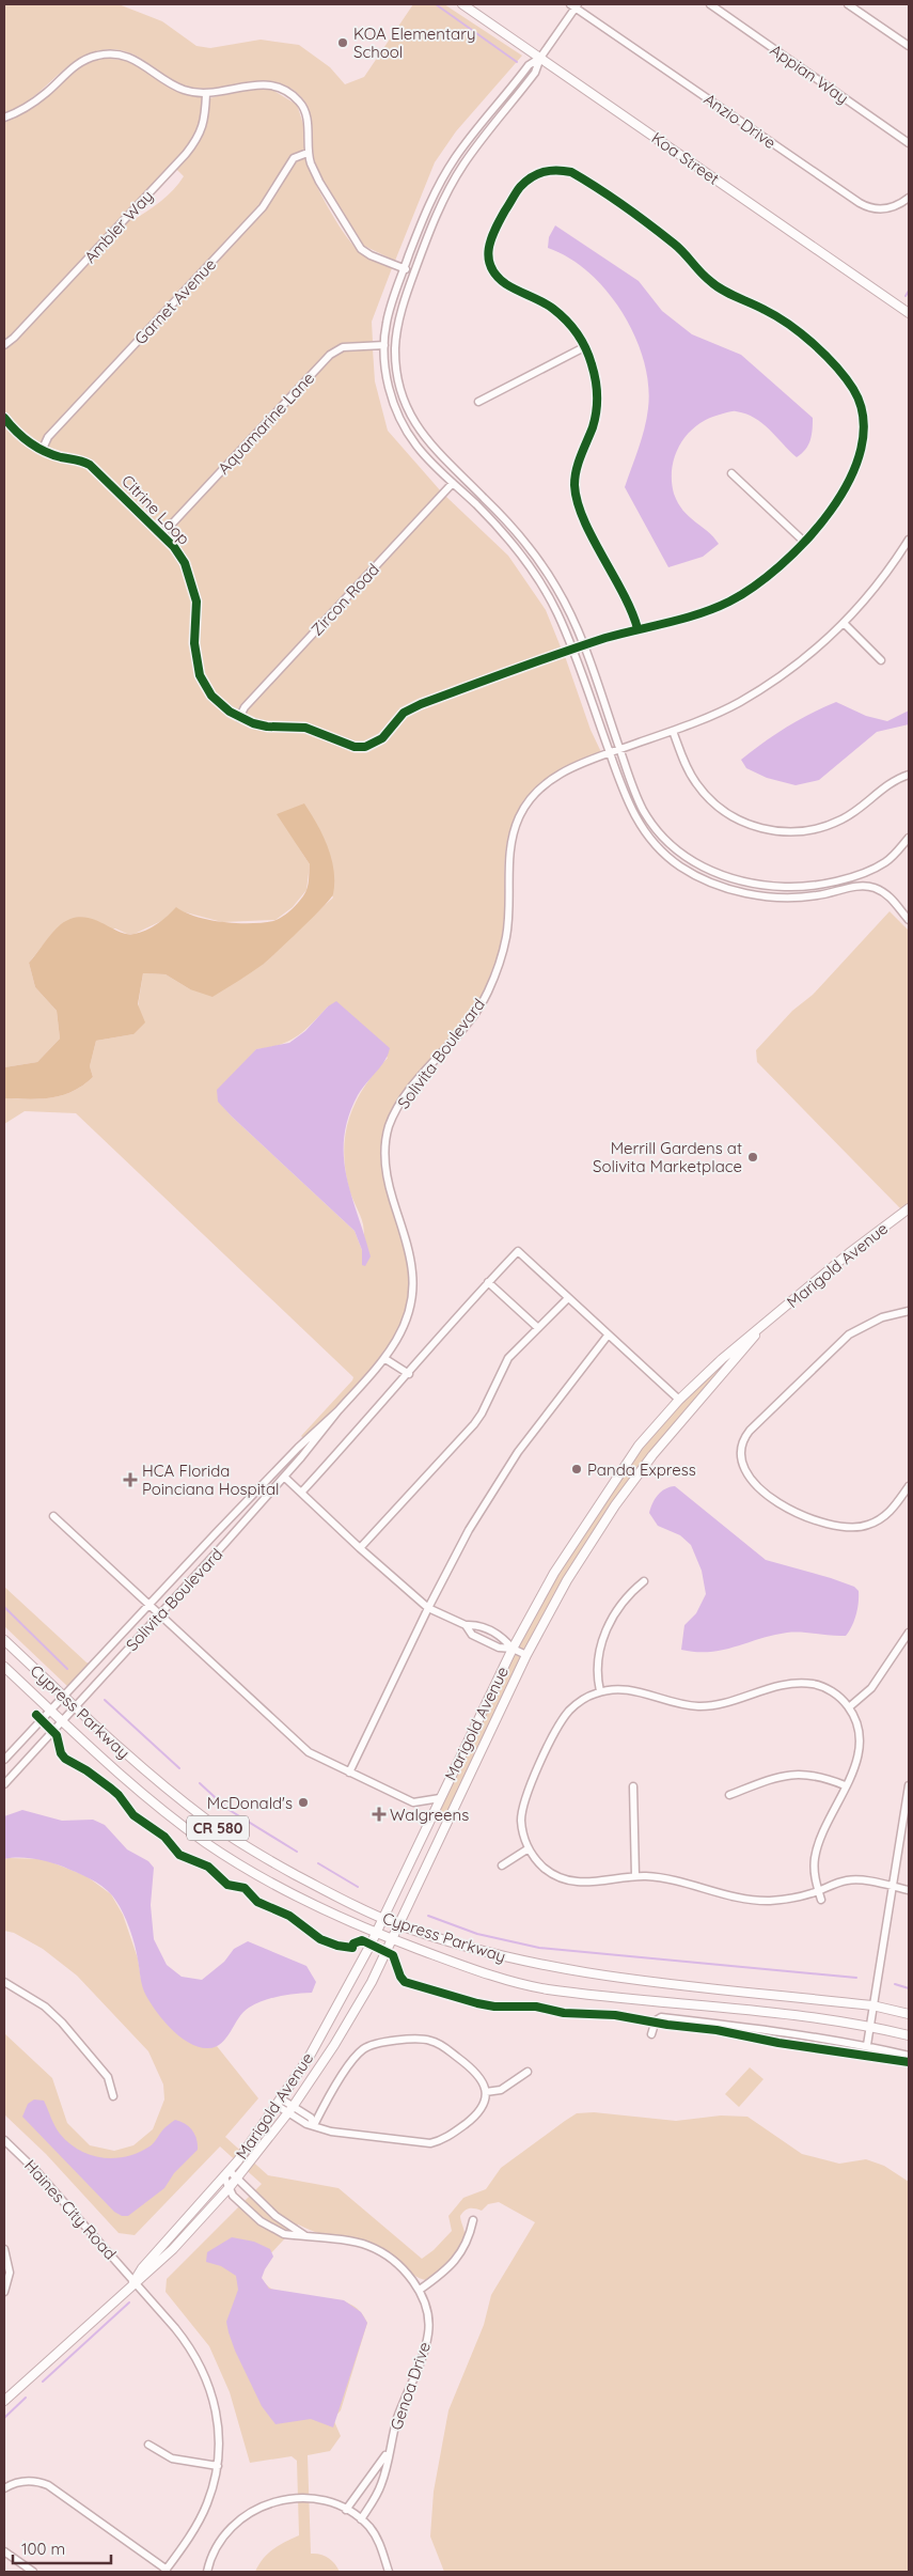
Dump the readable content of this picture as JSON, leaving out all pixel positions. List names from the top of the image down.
{
  "streets": {
    "main road": [
      "Koa Street",
      "Marigold Avenue",
      "Cypress Parkway",
      "CR 580"
    ],
    "street": [
      "Appian Way",
      "Anzio Drive",
      "Ambler Way",
      "Garnet Avenue",
      "Aquamarine Lane",
      "Citrine Loop",
      "Zircon Road",
      "Solivita Boulevard",
      "Haines City Road",
      "Genoa Drive"
    ]
  },
  "crossings": [
    ["Garnet Avenue", "Citrine Loop"],
    ["Aquamarine Lane", "Citrine Loop"],
    ["Citrine Loop", "Zircon Road"],
    ["Solivita Boulevard", "Cypress Parkway"],
    ["Marigold Avenue", "Cypress Parkway"],
    ["Marigold Avenue", "Haines City Road"],
    ["Marigold Avenue", "Genoa Drive"]
  ],
  "places": {
    "other": [
      "KOA Elementary School",
      "Merrill Gardens at Solivita Marketplace",
      "Panda Express",
      "McDonald's"
    ],
    "health": ["HCA Florida Poinciana Hospital", "Walgreens"]
  },
  "scale_bar": "100 m"
}
